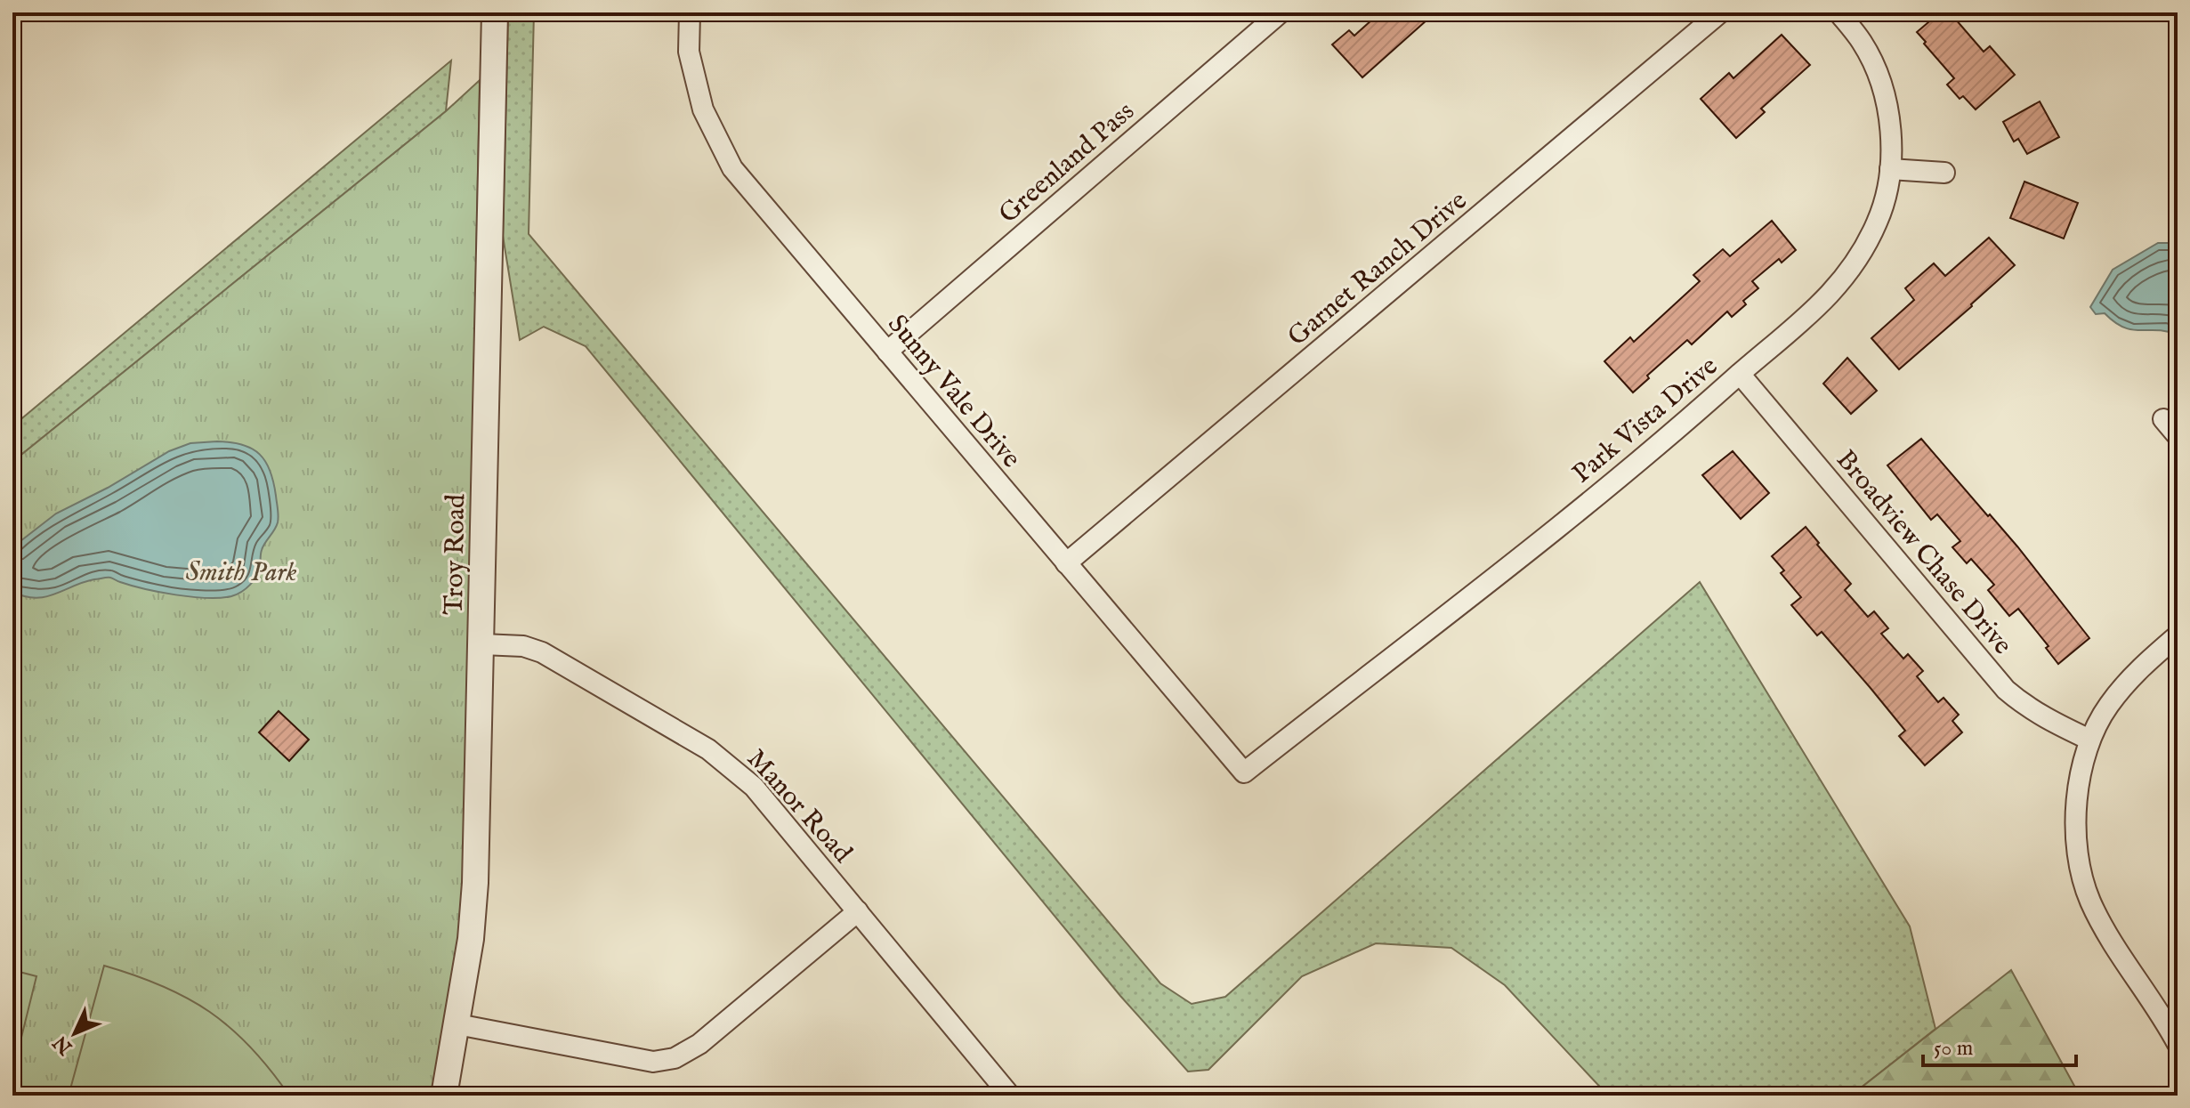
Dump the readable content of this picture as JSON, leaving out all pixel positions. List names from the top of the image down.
{
  "streets": {
    "street": [
      "Greenland Pass",
      "Garnet Ranch Drive",
      "Sunny Vale Drive",
      "Park Vista Drive",
      "Broadview Chase Drive",
      "Troy Road",
      "Manor Road"
    ]
  },
  "crossings": [
    ["Greenland Pass", "Sunny Vale Drive"],
    ["Garnet Ranch Drive", "Sunny Vale Drive"],
    ["Sunny Vale Drive", "Park Vista Drive"],
    ["Park Vista Drive", "Broadview Chase Drive"],
    ["Troy Road", "Manor Road"]
  ],
  "parks": ["Smith Park"],
  "scale_bar": "50 m",
  "north": "bottom left"
}
